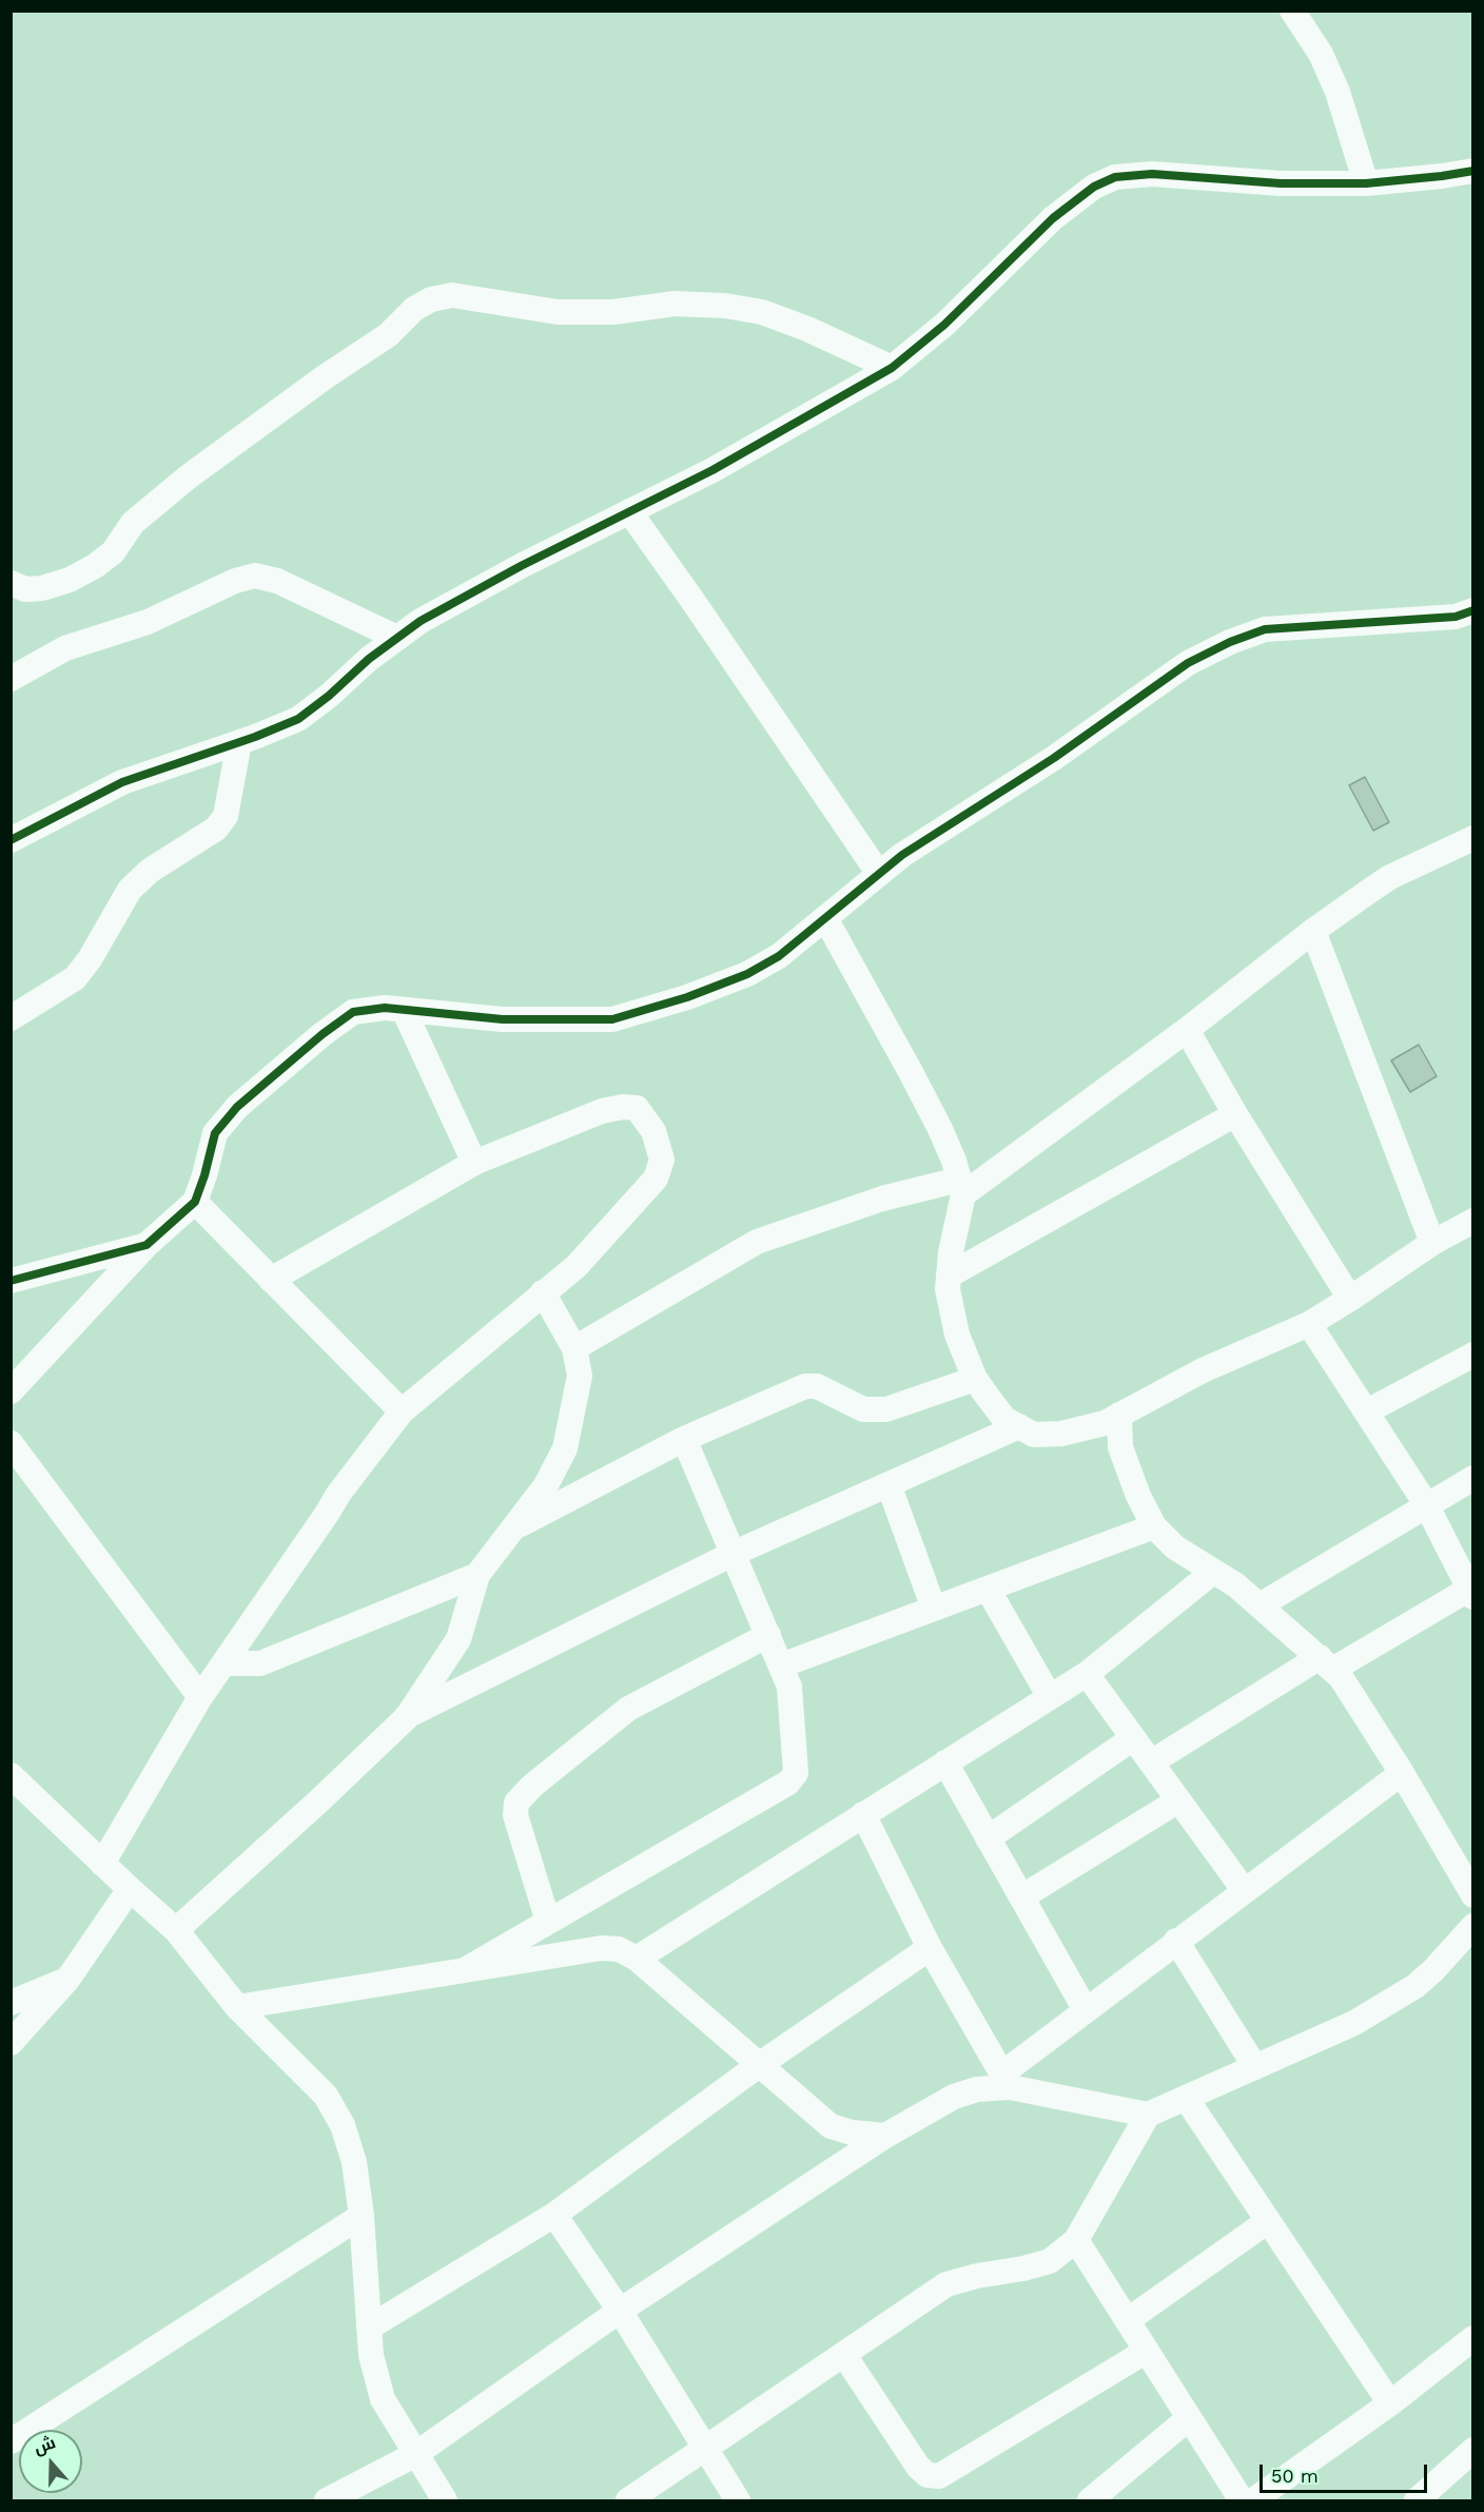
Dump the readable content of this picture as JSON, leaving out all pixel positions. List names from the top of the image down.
{
  "scale_bar": "50 m",
  "north": "top"
}
